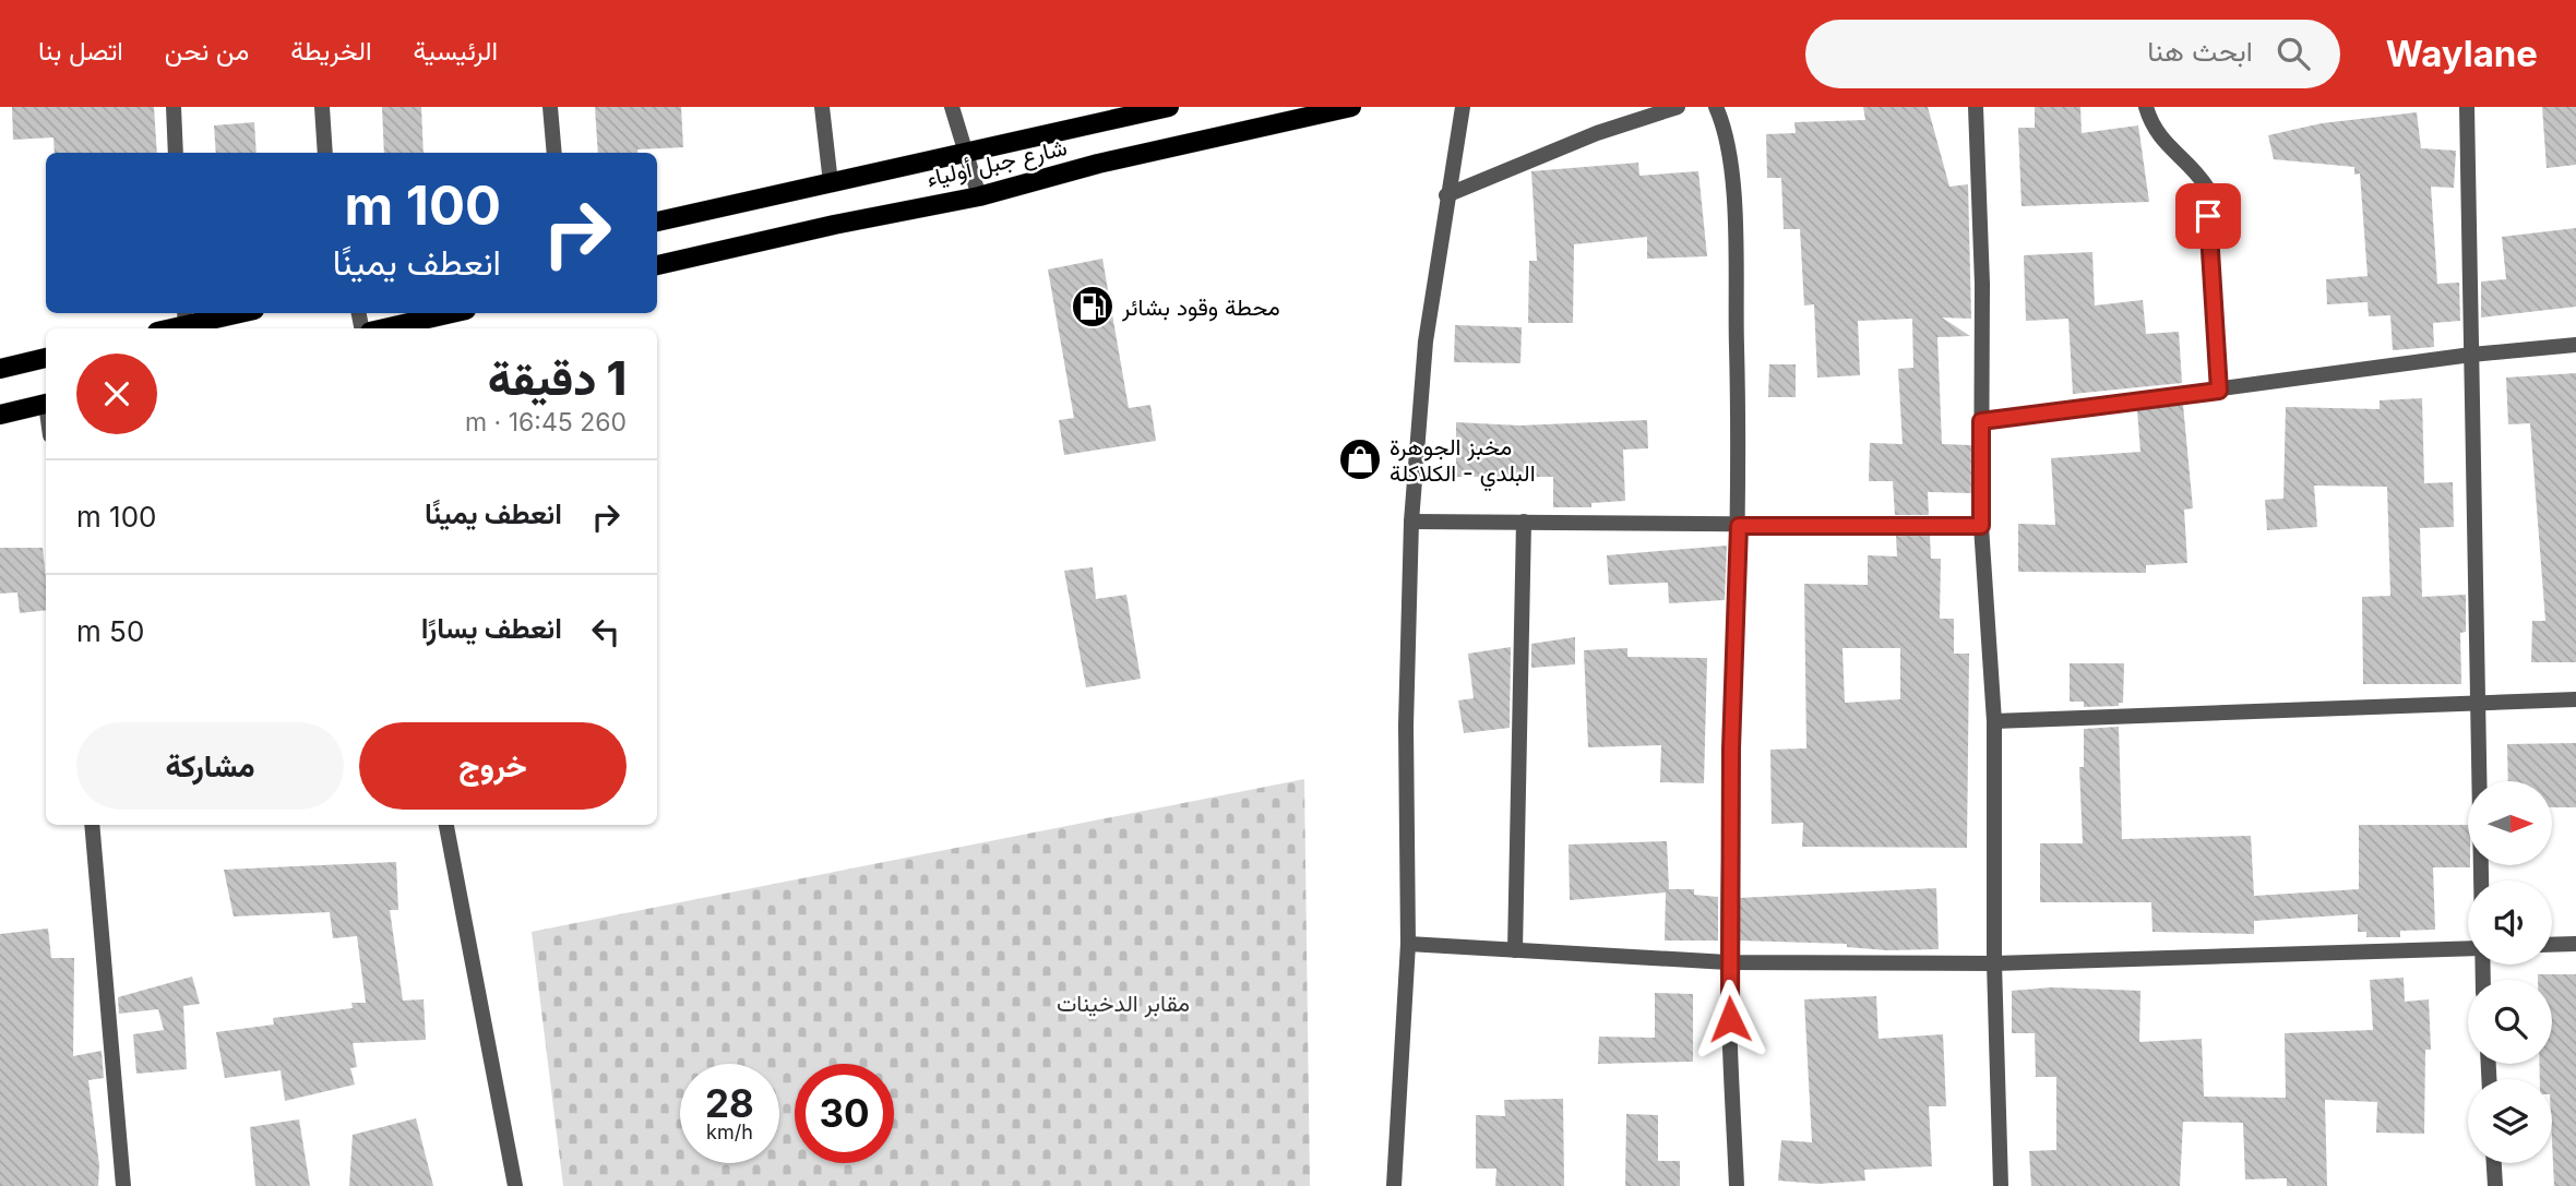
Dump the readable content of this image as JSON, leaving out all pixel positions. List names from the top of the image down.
{
  "streets": {
    "main road": ["شارع جبل أولياء"]
  },
  "parks": ["مقابر الدخينات"],
  "places": {
    "fuel station": ["محطة وقود بشائر"],
    "shop": ["مخبز الجوهرة البلدي - الكلاكلة"]
  },
  "north": "right",
  "page": {
    "header": "Waylane",
    "search": "ابحث هنا",
    "nav": [
      "الرئيسية",
      "الخريطة",
      "من نحن",
      "اتصل بنا"
    ],
    "turn": ["100 m", "انعطف يمينًا"],
    "heading": ["1 دقيقة", "260 m · 16:45"],
    "list": [
      {
        "name": "انعطف يمينًا",
        "value": "100 m"
      },
      {
        "name": "انعطف يسارًا",
        "value": "50 m"
      }
    ],
    "buttons": ["خروج", "مشاركة"],
    "speed": "28 km/h",
    "limit": "30"
  }
}
